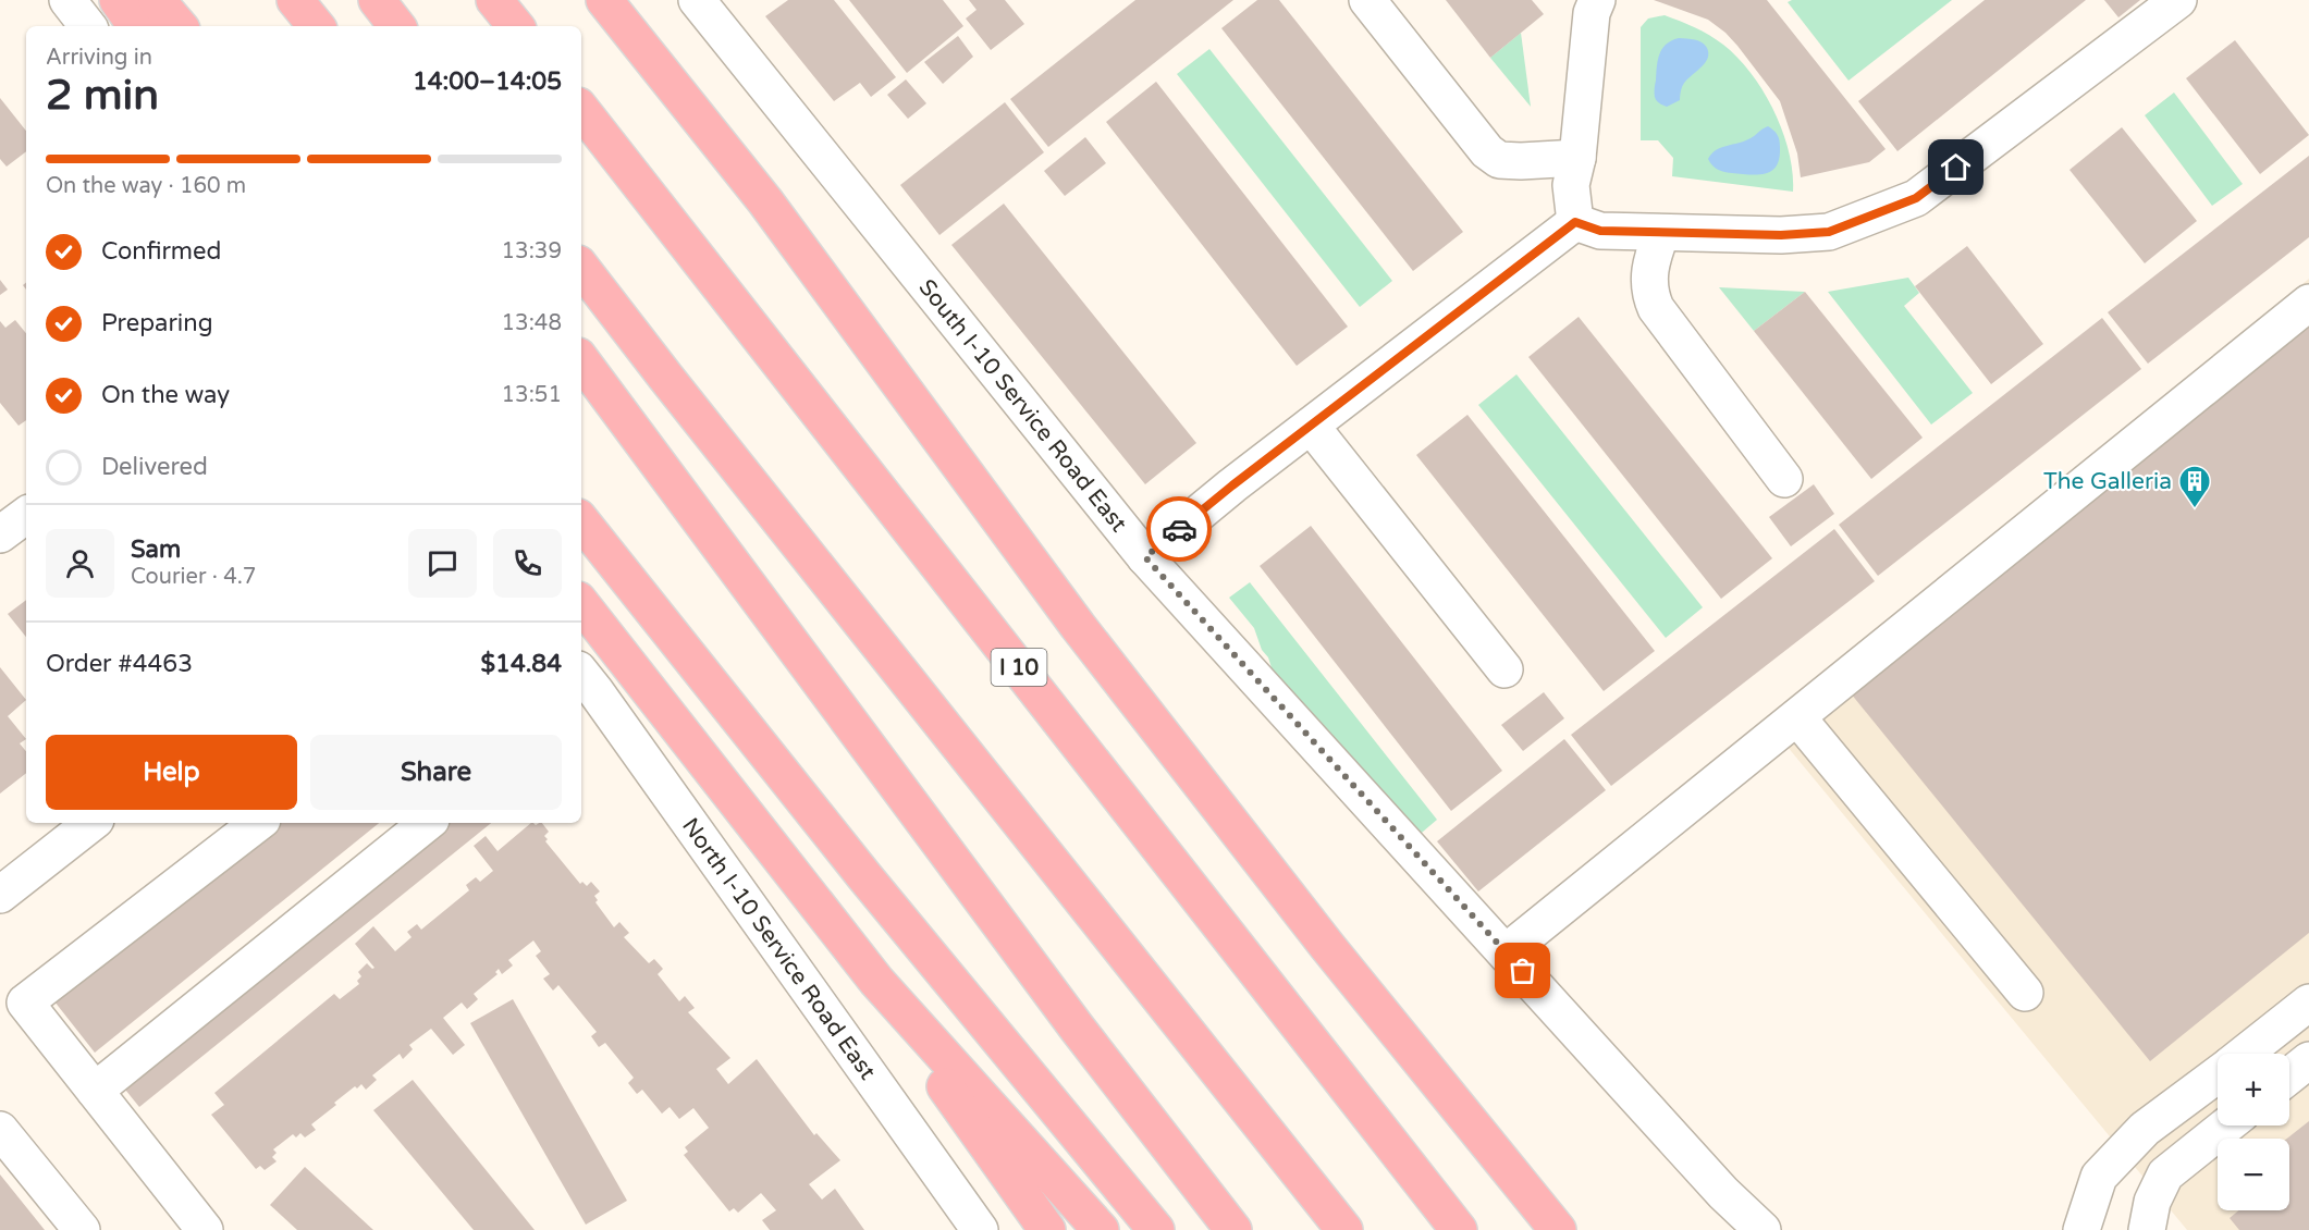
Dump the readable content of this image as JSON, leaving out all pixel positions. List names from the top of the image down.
{
  "streets": {
    "highway": ["I 10"],
    "street": ["South I-10 Service Road East", "North I-10 Service Road East"]
  },
  "places": {
    "building": ["The Galleria"]
  },
  "page": {
    "heading": ["2 min", "Arriving in", "14:00–14:05"],
    "panel": [
      "Sam",
      "Courier · 4.7",
      "Order #4463",
      "$14.84"
    ],
    "bar": "On the way · 160 m",
    "list": [
      ["Confirmed", "13:39"],
      ["Preparing", "13:48"],
      ["On the way", "13:51"],
      "Delivered"
    ],
    "buttons": ["Help", "Share"],
    "map_buttons": ["+", "−"]
  }
}
